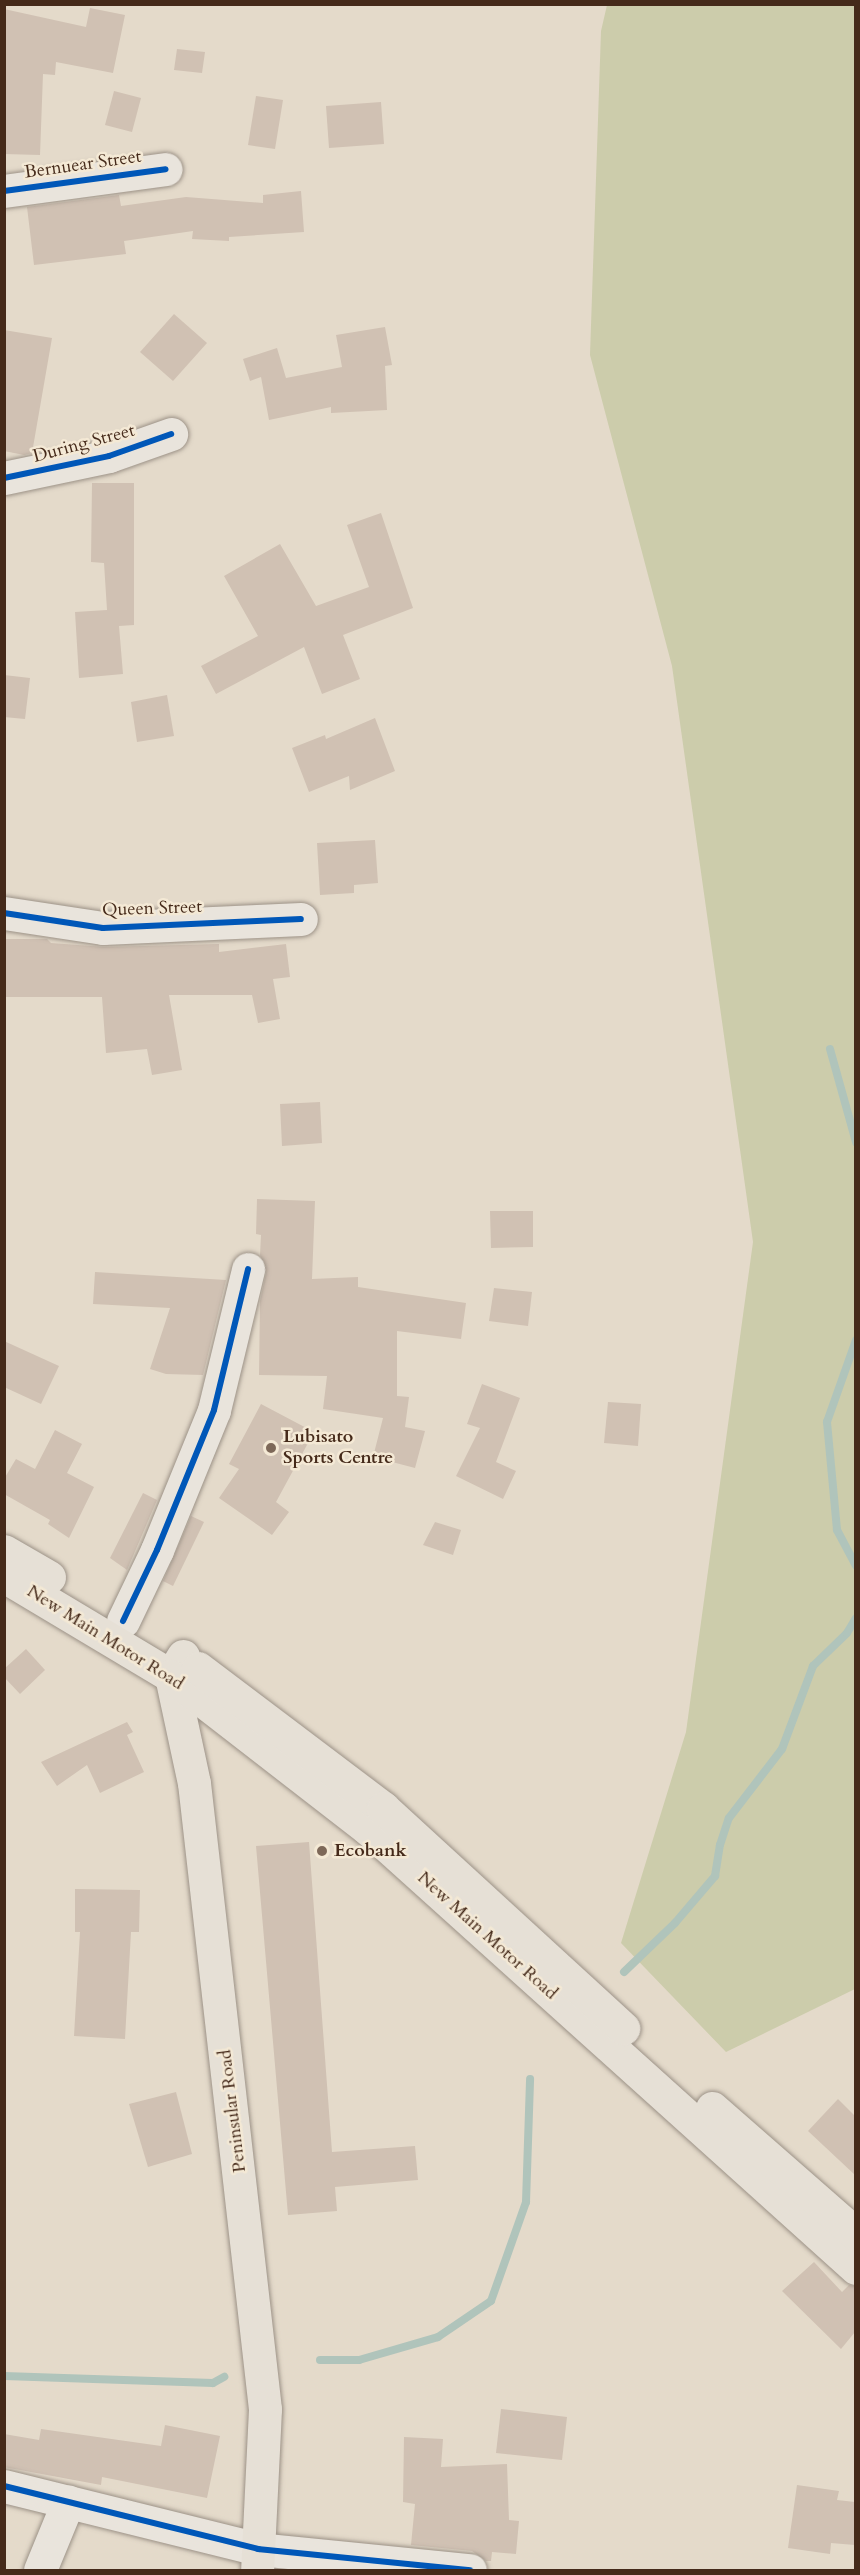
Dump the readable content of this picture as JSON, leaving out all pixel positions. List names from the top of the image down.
{
  "streets": {
    "main road": ["New Main Motor Road", "Peninsular Road"],
    "street": ["Bernuear Street", "During Street", "Queen Street"]
  },
  "crossings": [
    ["New Main Motor Road", "Peninsular Road"]
  ],
  "places": ["Lubisato Sports Centre", "Ecobank"]
}
